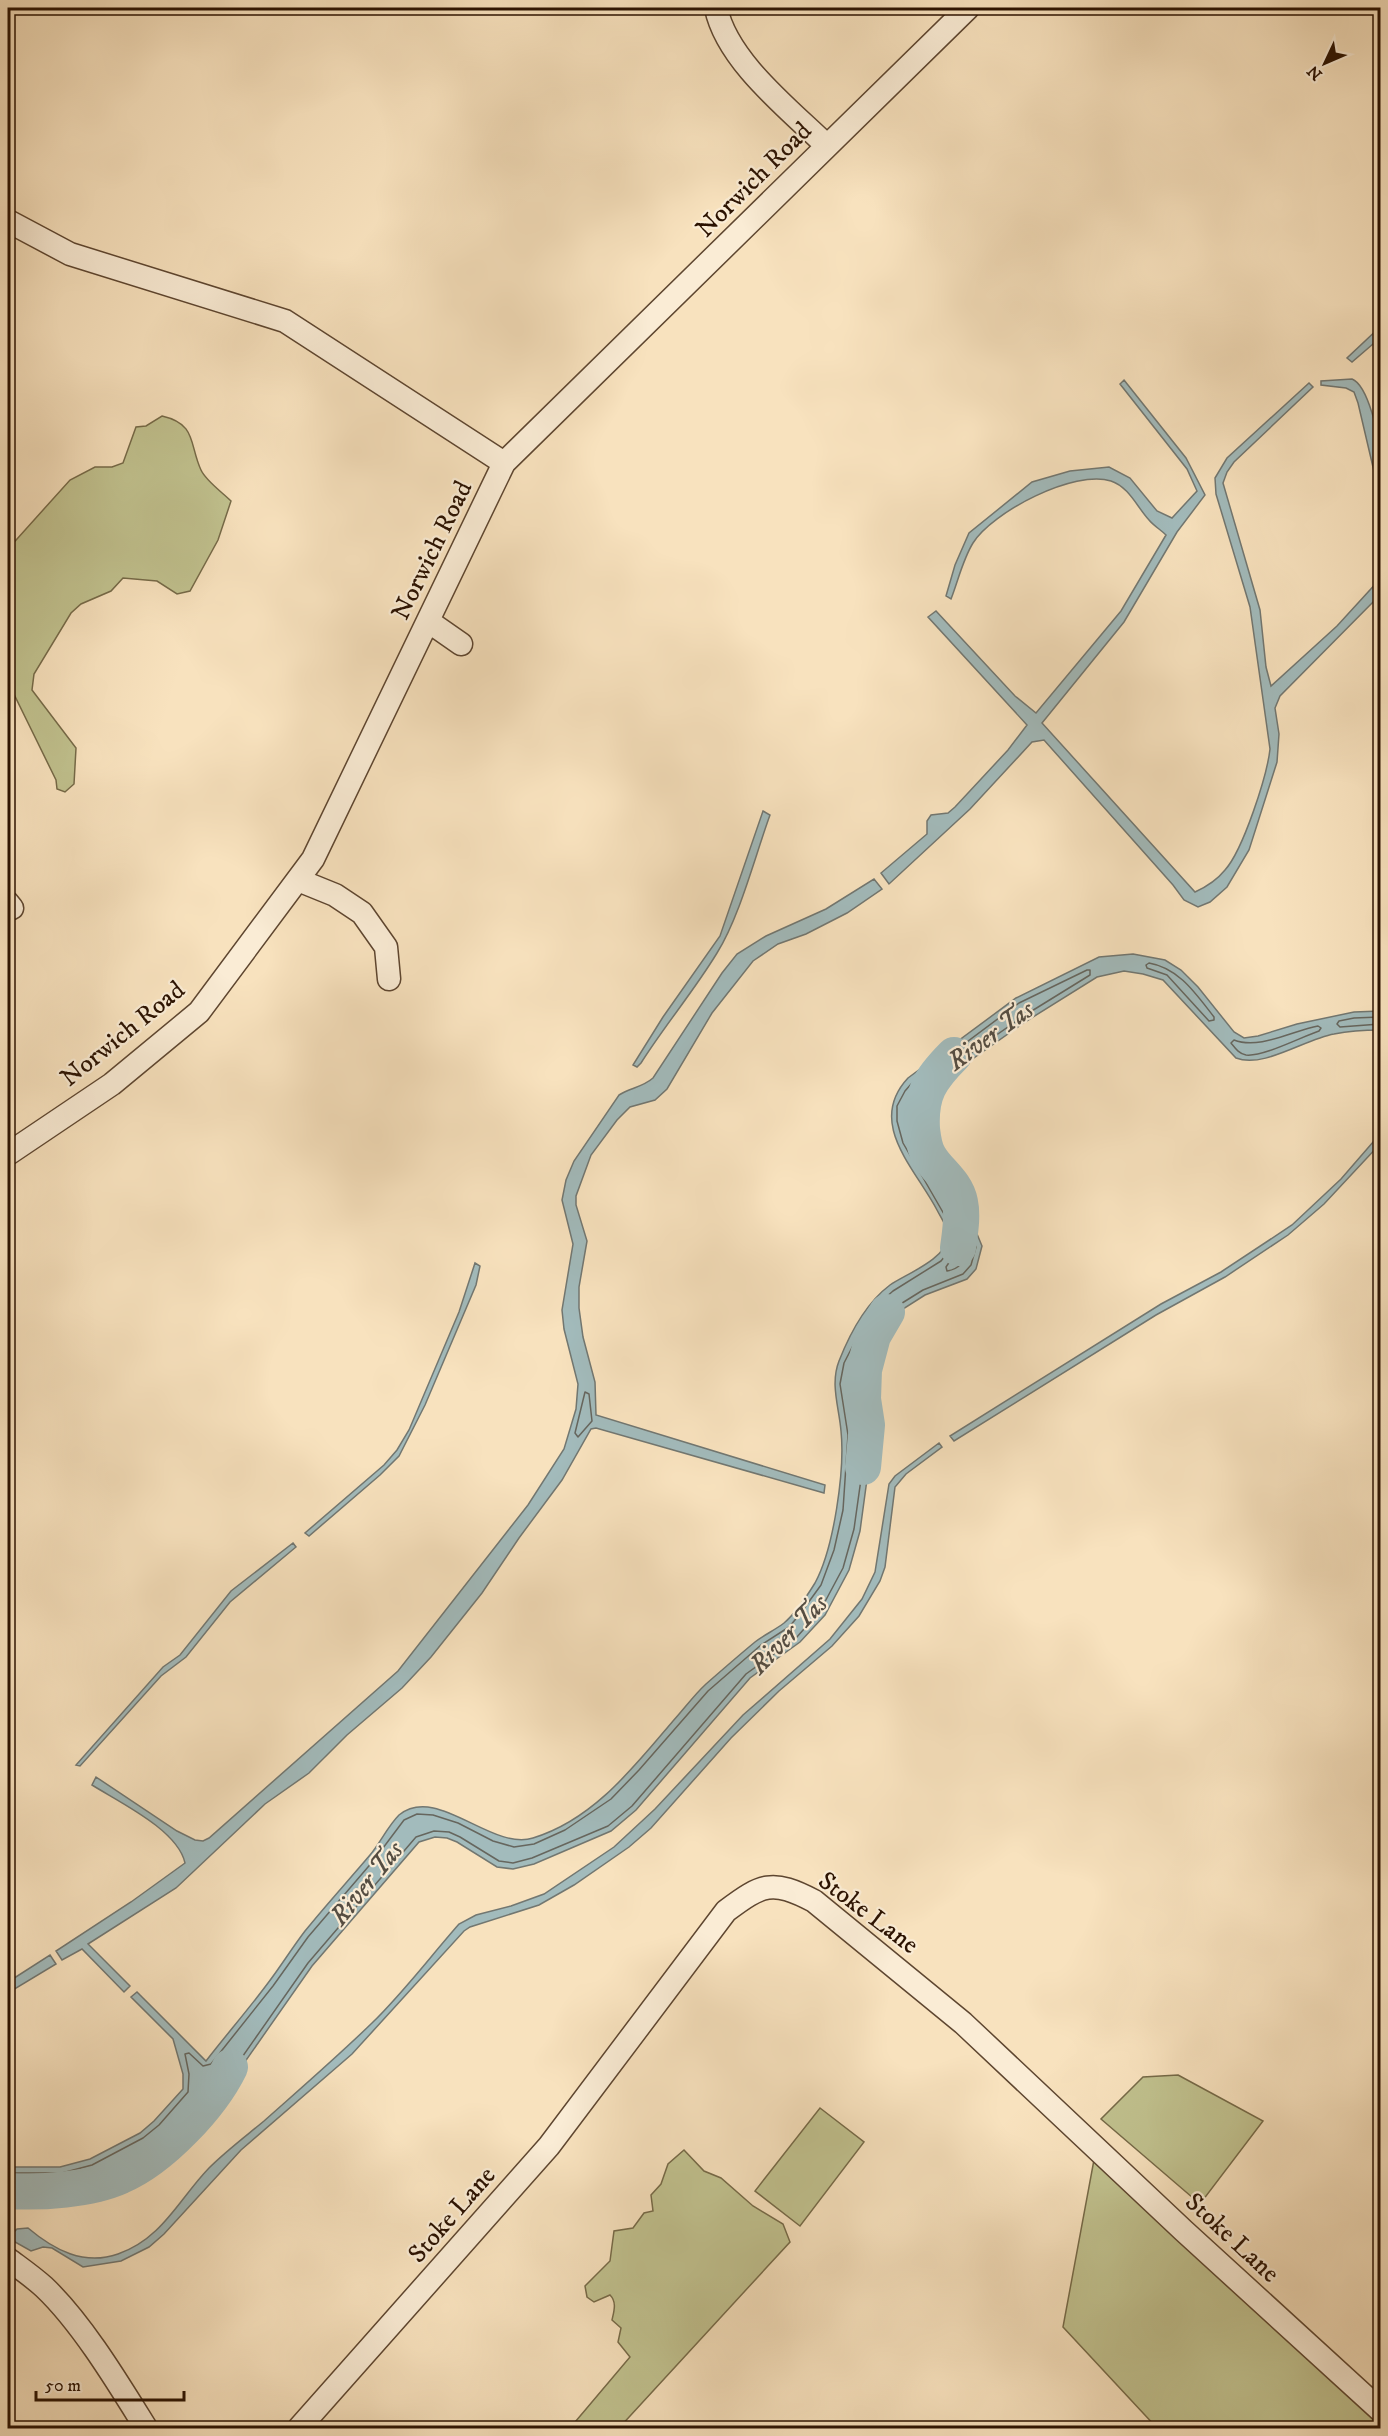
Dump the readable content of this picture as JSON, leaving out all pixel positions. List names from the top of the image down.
{
  "streets": {
    "street": ["Norwich Road", "Stoke Lane"]
  },
  "water": ["River Tas"],
  "scale_bar": "50 m",
  "north": "bottom left"
}
